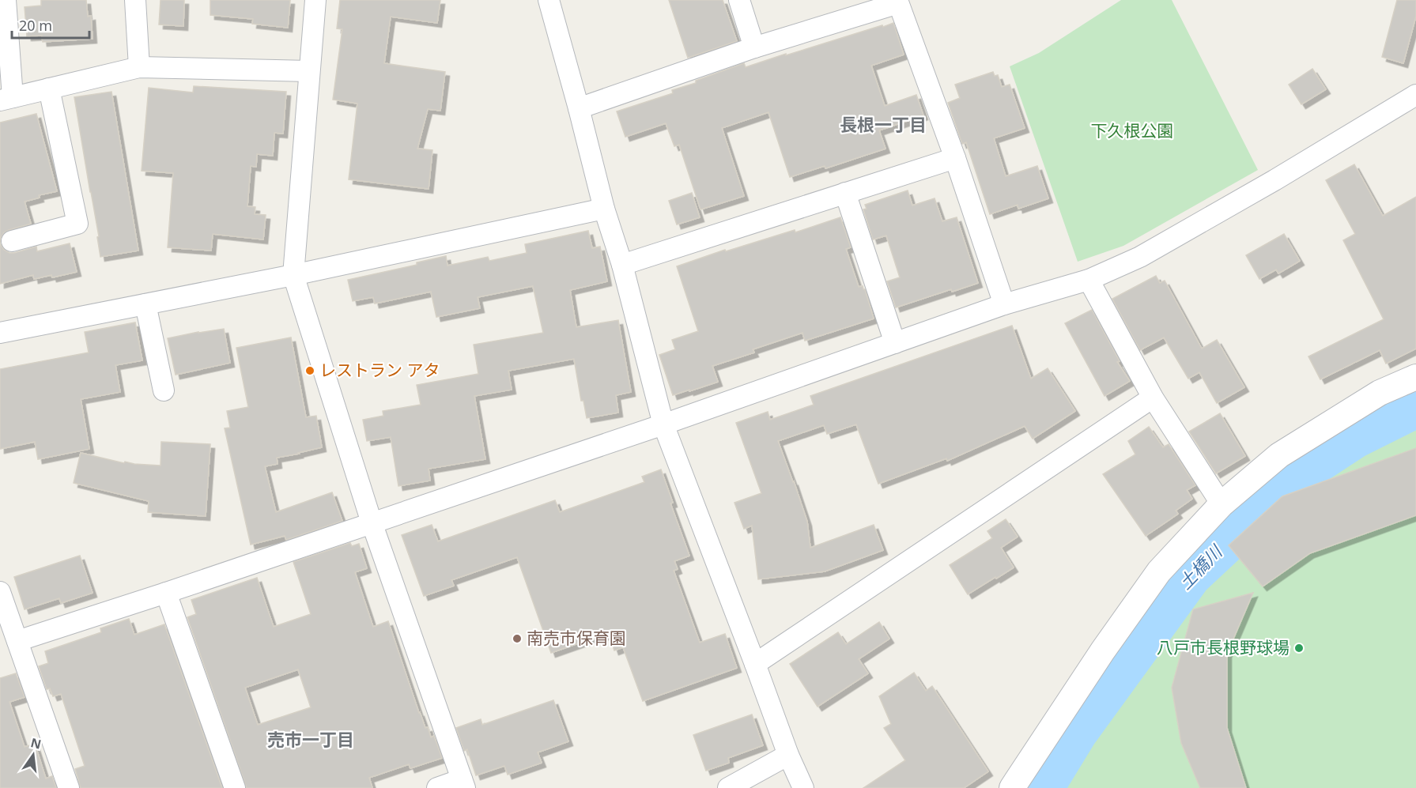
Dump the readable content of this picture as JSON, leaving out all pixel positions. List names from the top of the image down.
{
  "districts": ["長根一丁目", "売市一丁目"],
  "water": ["土橋川"],
  "parks": ["下久根公園"],
  "places": ["レストラン アタ", "南売市保育園", "八戸市長根野球場"],
  "scale_bar": "20 m",
  "north": "top"
}
